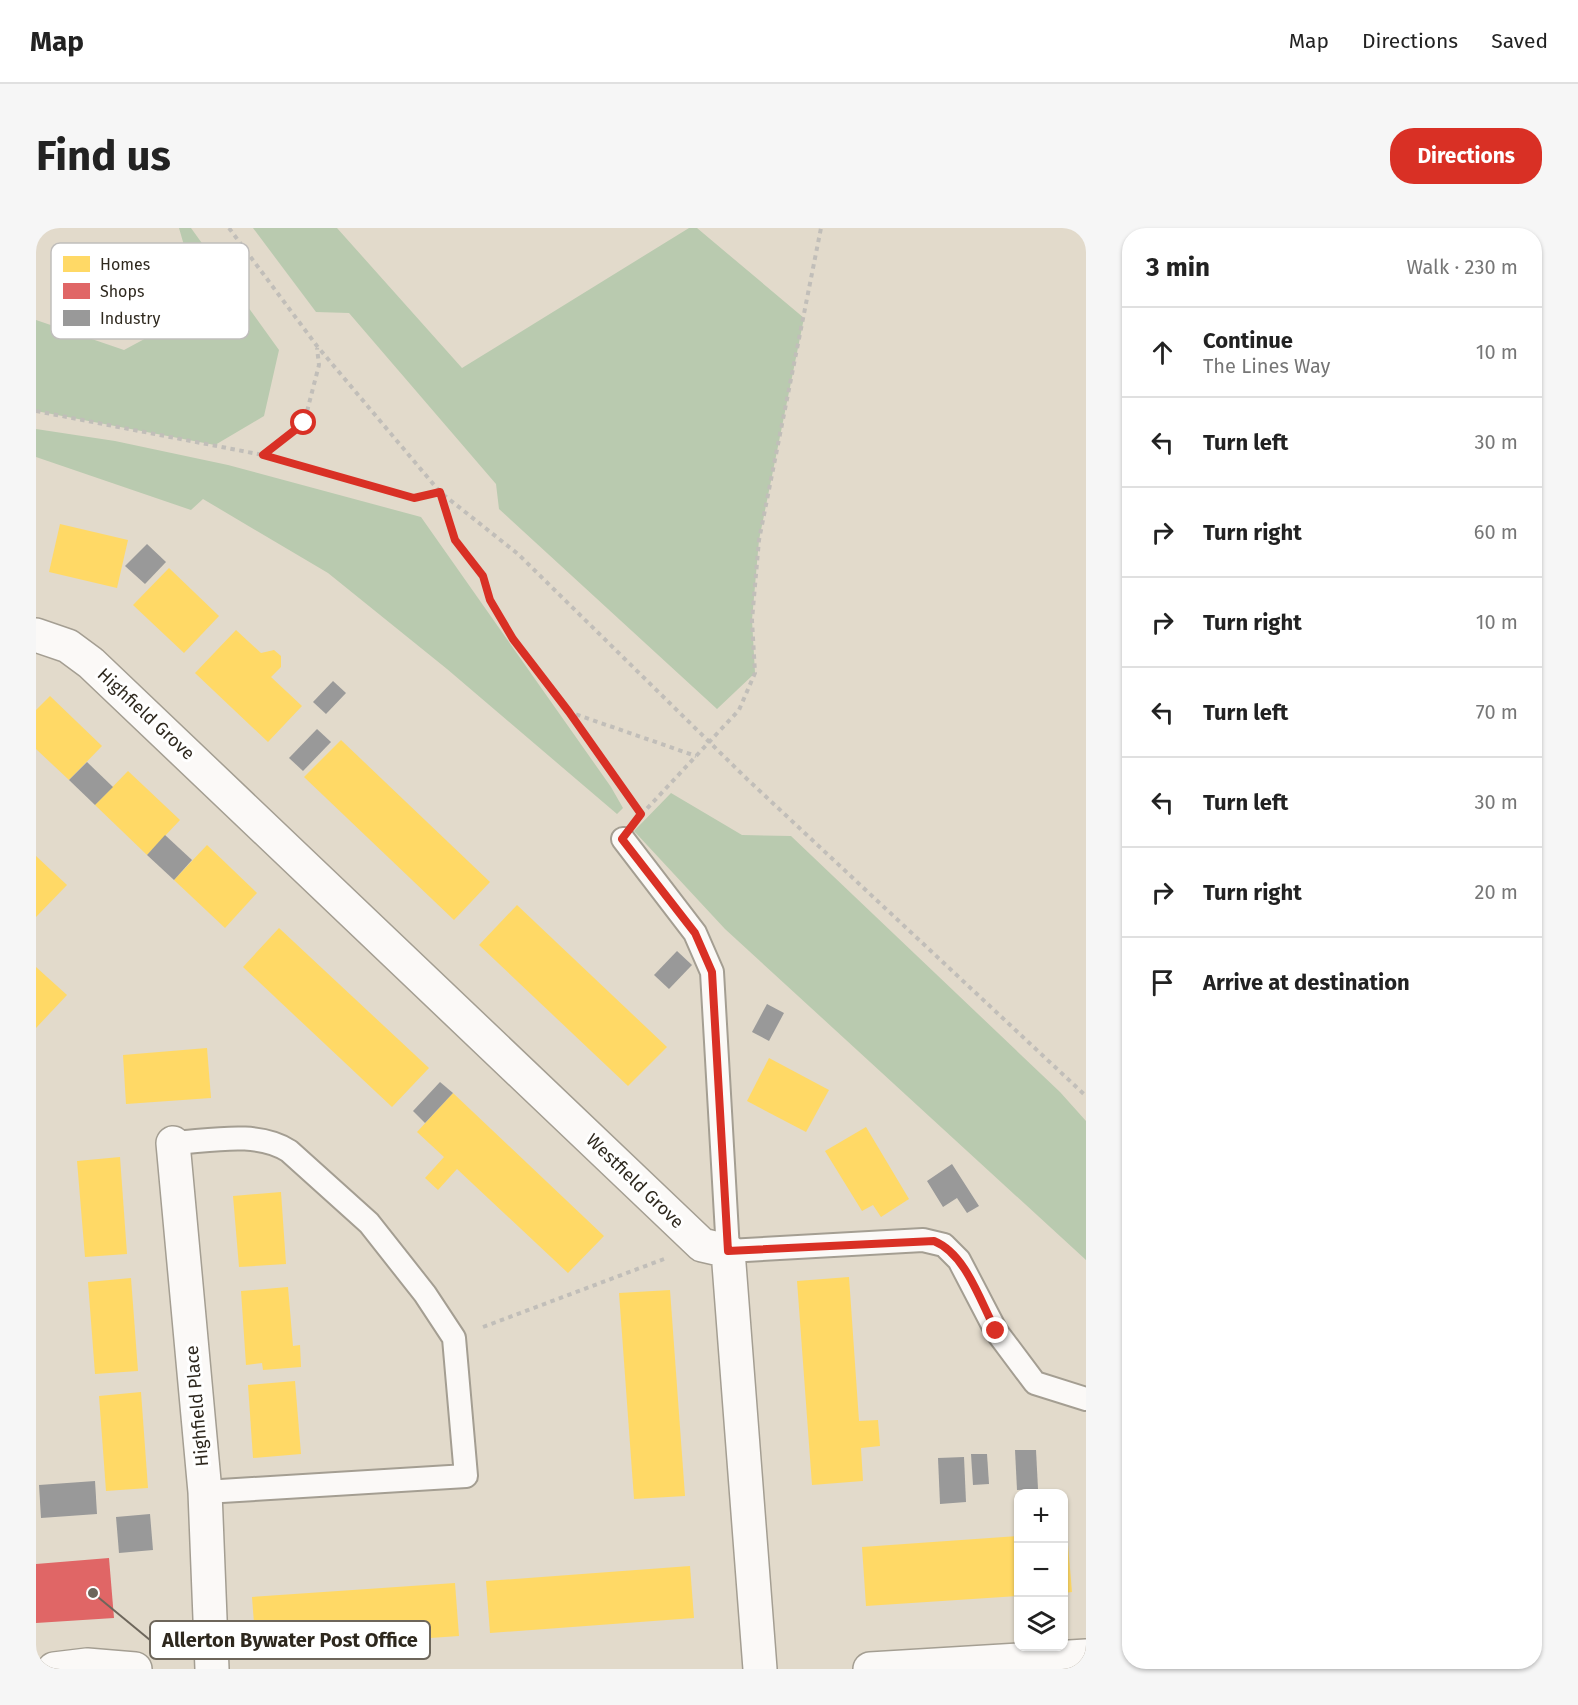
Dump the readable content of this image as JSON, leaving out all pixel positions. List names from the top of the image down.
{
  "streets": {
    "street": ["Highfield Grove", "Westfield Grove", "Highfield Place"]
  },
  "crossings": [
    ["Highfield Grove", "Westfield Grove"]
  ],
  "places": ["Allerton Bywater Post Office"],
  "legend": ["Homes", "Shops", "Industry"],
  "page": {
    "header": "Map",
    "nav": ["Map", "Directions", "Saved"],
    "buttons": "Directions",
    "title": "Find us",
    "heading": ["3 min", "Walk · 230 m"],
    "list": [
      ["Continue", "The Lines Way", "10 m"],
      ["Turn left", "30 m"],
      ["Turn right", "60 m"],
      ["Turn right", "10 m"],
      ["Turn left", "70 m"],
      ["Turn left", "30 m"],
      ["Turn right", "20 m"],
      "Arrive at destination"
    ],
    "map_buttons": ["+", "−"]
  }
}
